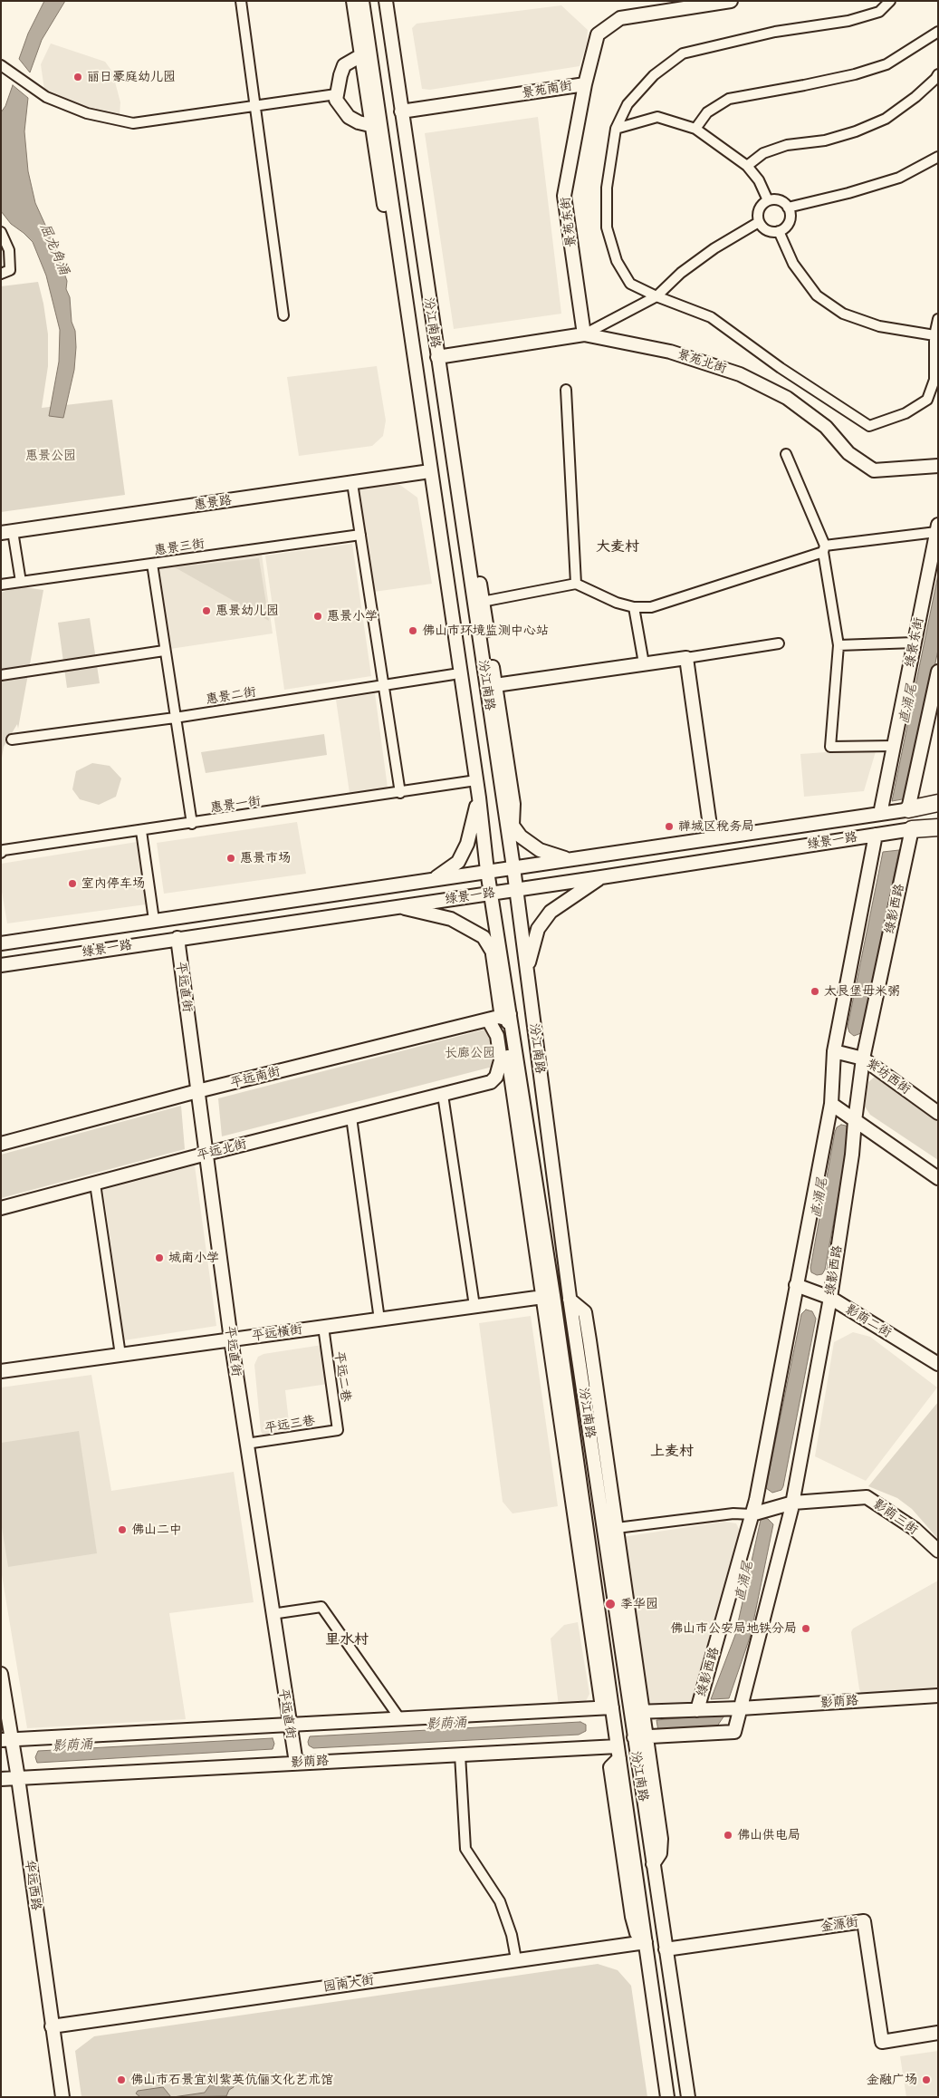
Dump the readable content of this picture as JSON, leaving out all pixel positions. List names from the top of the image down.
{
  "streets": {
    "street": [
      "景苑南街",
      "景苑东街",
      "汾江南路",
      "景苑北街",
      "惠景路",
      "惠景三街",
      "绿景东街",
      "惠景二街",
      "惠景一街",
      "绿景一路",
      "绿影西路",
      "平远直街",
      "紫坊西街",
      "平远南街",
      "平远北街",
      "影荫二街",
      "平远横街",
      "平远二巷",
      "平远三巷",
      "影荫三街",
      "影荫路",
      "华远西路",
      "金源街",
      "园南大街"
    ]
  },
  "crossings": [
    ["景苑南街", "景苑东街"],
    ["景苑南街", "汾江南路"],
    ["景苑东街", "景苑北街"],
    ["汾江南路", "景苑北街"],
    ["汾江南路", "绿景一路"],
    ["汾江南路", "平远南街"],
    ["汾江南路", "平远横街"],
    ["汾江南路", "影荫路"],
    ["汾江南路", "金源街"],
    ["汾江南路", "园南大街"],
    ["绿景东街", "绿景一路"],
    ["绿景一路", "绿影西路"],
    ["绿景一路", "平远直街"],
    ["绿影西路", "紫坊西街"],
    ["绿影西路", "影荫二街"],
    ["绿影西路", "影荫三街"],
    ["绿影西路", "影荫路"],
    ["平远直街", "平远南街"],
    ["平远直街", "平远北街"],
    ["平远直街", "平远横街"],
    ["平远直街", "平远三巷"],
    ["平远直街", "影荫路"],
    ["平远横街", "平远二巷"],
    ["平远二巷", "平远三巷"],
    ["影荫路", "华远西路"],
    ["华远西路", "园南大街"]
  ],
  "districts": ["大麦村", "上麦村", "里水村"],
  "water": ["屈龙角涌", "直涌尾", "影荫涌"],
  "parks": ["惠景公园", "长廊公园"],
  "places": [
    "丽日豪庭幼儿园",
    "惠景幼儿园",
    "惠景小学",
    "佛山市环境监测中心站",
    "禅城区税务局",
    "惠景市场",
    "室内停车场",
    "太艮堡毋米粥",
    "城南小学",
    "佛山二中",
    "季华园",
    "佛山市公安局地铁分局",
    "佛山供电局",
    "佛山市石景宜刘紫英伉俪文化艺术馆",
    "金融广场"
  ]
}
